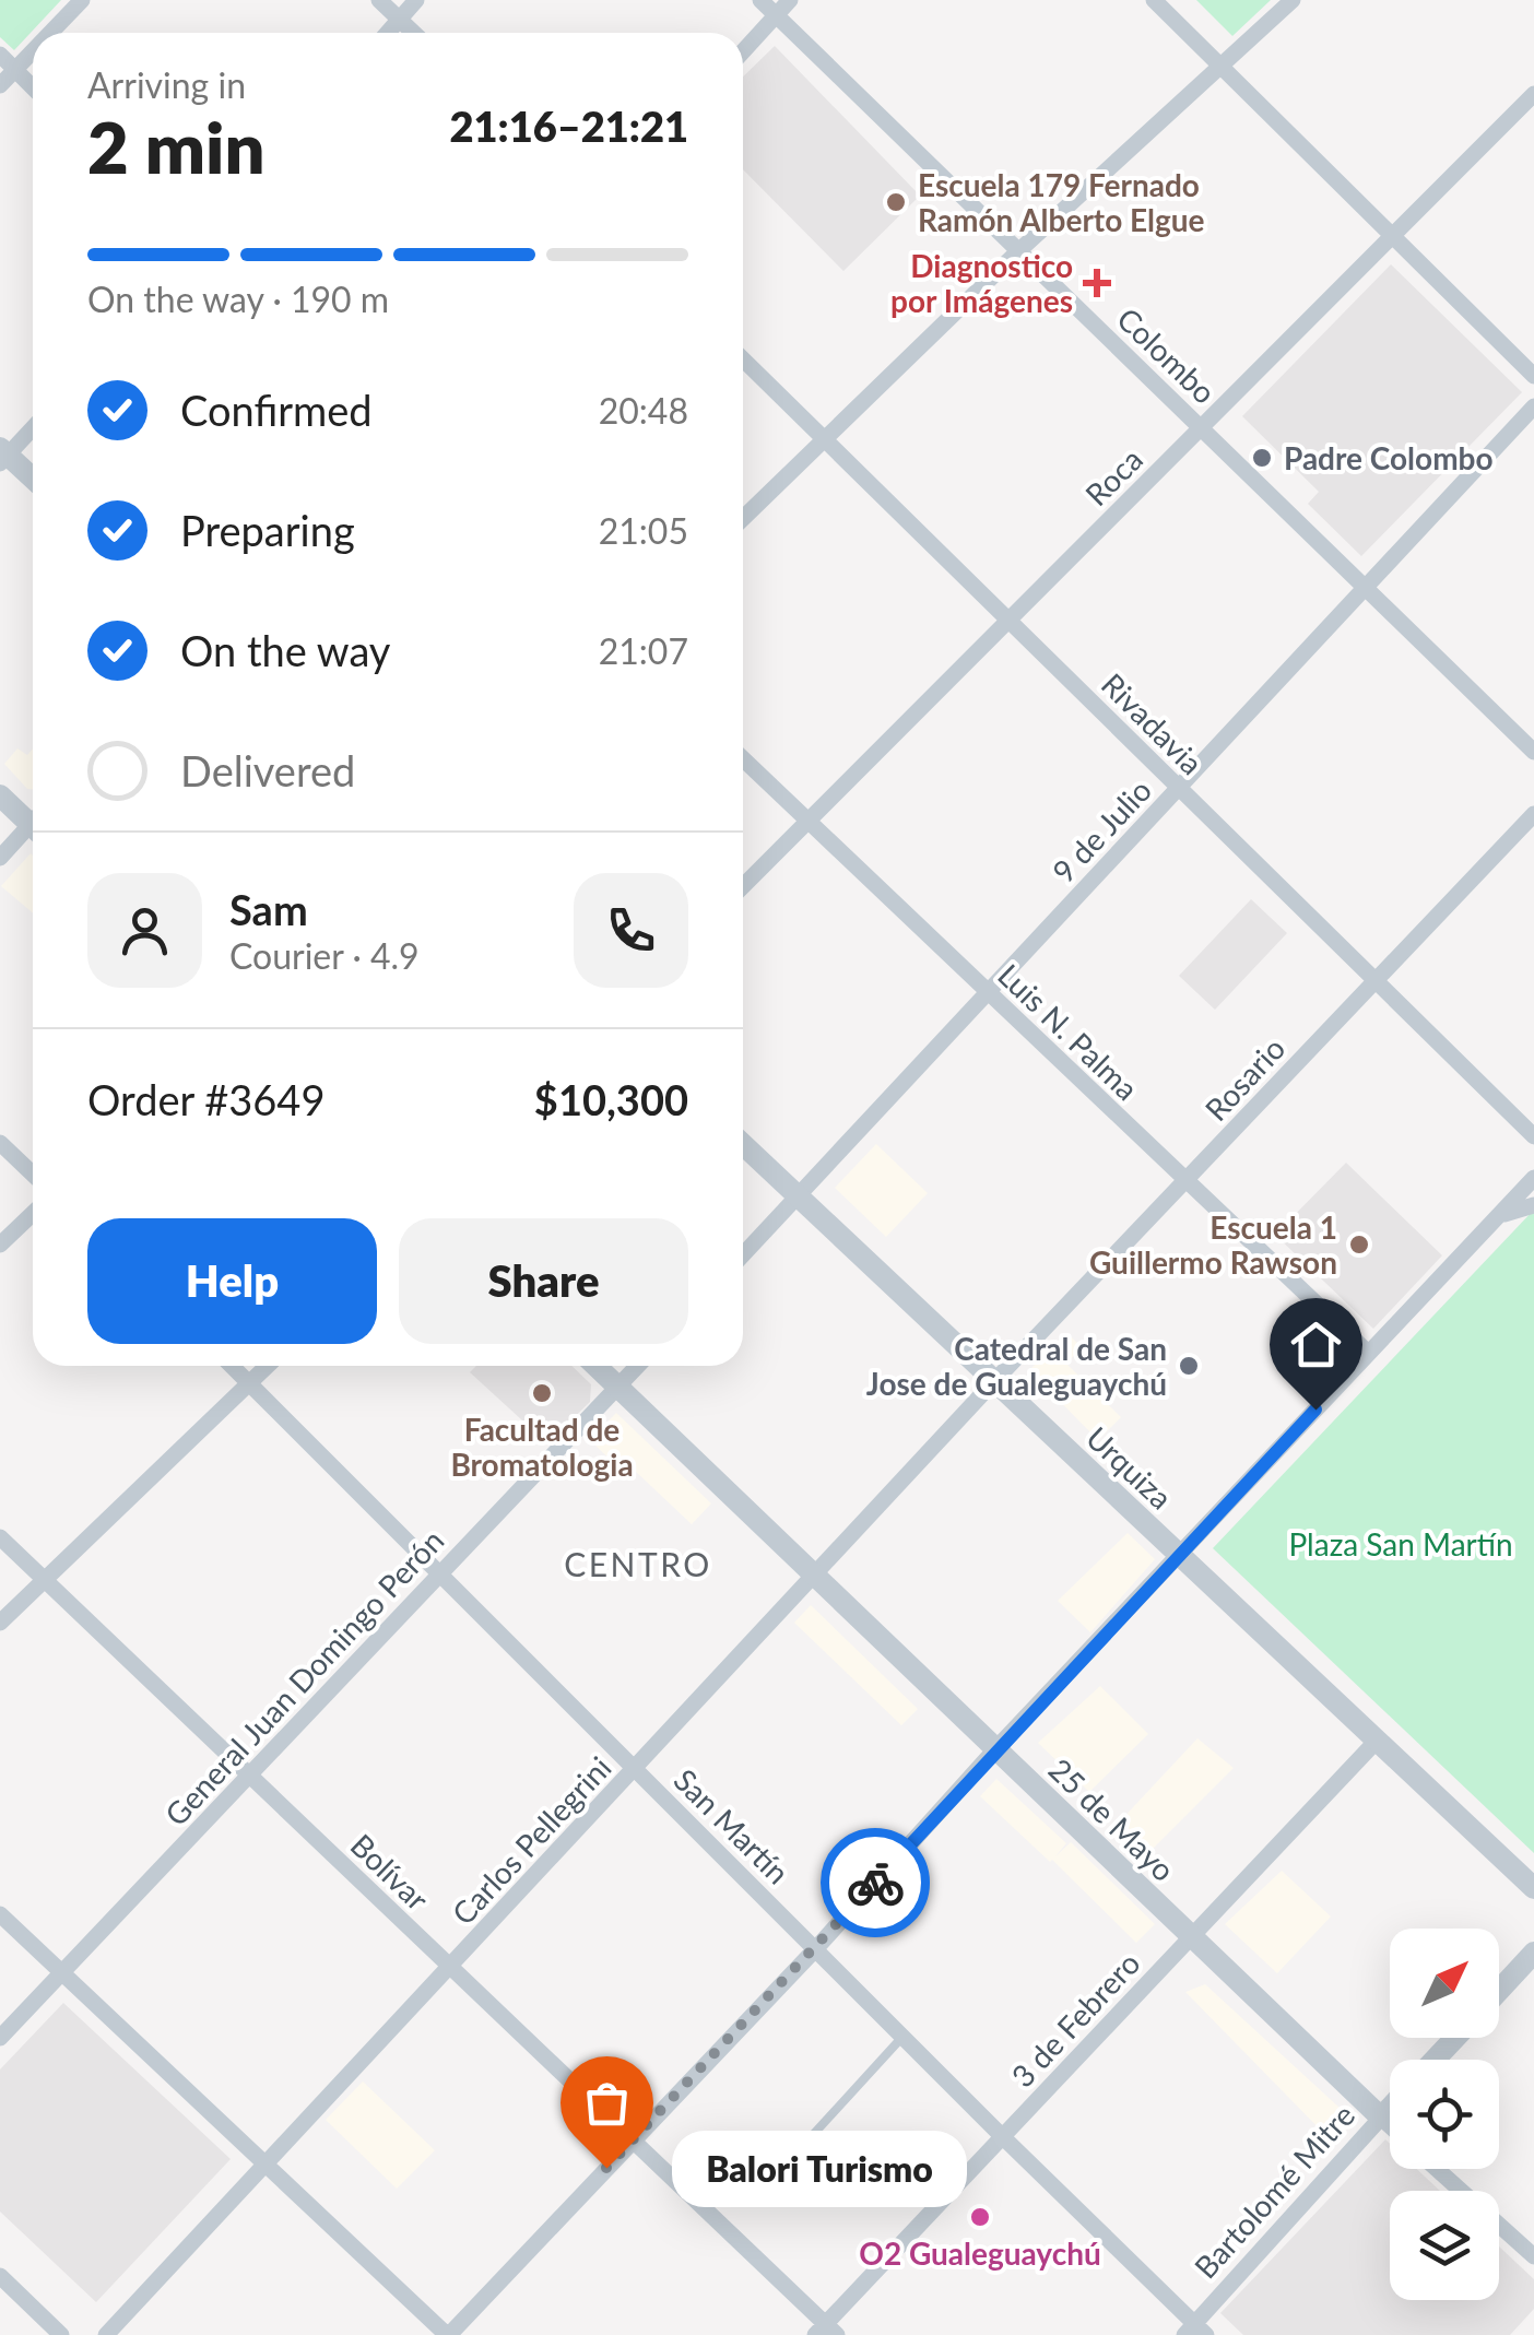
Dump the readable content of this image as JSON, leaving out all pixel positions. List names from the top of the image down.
{
  "streets": {
    "street": [
      "Colombo",
      "Roca",
      "Rivadavia",
      "9 de Julio",
      "Luis N. Palma",
      "Rosario",
      "Urquiza",
      "General Juan Domingo Perón",
      "25 de Mayo",
      "San Martín",
      "Carlos Pellegrini",
      "Bolívar",
      "3 de Febrero",
      "Bartolomé Mitre"
    ]
  },
  "crossings": [
    ["Colombo", "Roca"],
    ["Colombo", "9 de Julio"],
    ["Roca", "Rivadavia"],
    ["Roca", "Luis N. Palma"],
    ["Rivadavia", "9 de Julio"],
    ["Rivadavia", "Rosario"],
    ["9 de Julio", "Luis N. Palma"],
    ["9 de Julio", "Urquiza"],
    ["Luis N. Palma", "Rosario"],
    ["Rosario", "Urquiza"],
    ["Rosario", "Carlos Pellegrini"],
    ["Urquiza", "Carlos Pellegrini"],
    ["Urquiza", "3 de Febrero"],
    ["General Juan Domingo Perón", "25 de Mayo"],
    ["General Juan Domingo Perón", "San Martín"],
    ["General Juan Domingo Perón", "Bolívar"],
    ["25 de Mayo", "Carlos Pellegrini"],
    ["25 de Mayo", "3 de Febrero"],
    ["25 de Mayo", "Bartolomé Mitre"],
    ["San Martín", "Carlos Pellegrini"],
    ["San Martín", "3 de Febrero"],
    ["San Martín", "Bartolomé Mitre"],
    ["Carlos Pellegrini", "Bolívar"],
    ["Bolívar", "3 de Febrero"]
  ],
  "districts": ["CENTRO"],
  "parks": ["Plaza San Martín"],
  "places": {
    "other": [
      "Escuela 179 Fernado Ramón Alberto Elgue",
      "Padre Colombo",
      "Escuela 1 Guillermo Rawson",
      "Catedral de San Jose de Gualeguaychú",
      "Facultad de Bromatologia",
      "Balori Turismo",
      "O2 Gualeguaychú"
    ],
    "health": ["Diagnostico por Imágenes"]
  },
  "north": "top right",
  "page": {
    "heading": ["2 min", "Arriving in", "21:16–21:21"],
    "panel": [
      "Sam",
      "Courier · 4.9",
      "Order #3649",
      "$10,300"
    ],
    "bar": "On the way · 190 m",
    "list": [
      ["Confirmed", "20:48"],
      ["Preparing", "21:05"],
      ["On the way", "21:07"],
      "Delivered"
    ],
    "buttons": ["Help", "Share"],
    "bubble": "Balori Turismo"
  }
}
